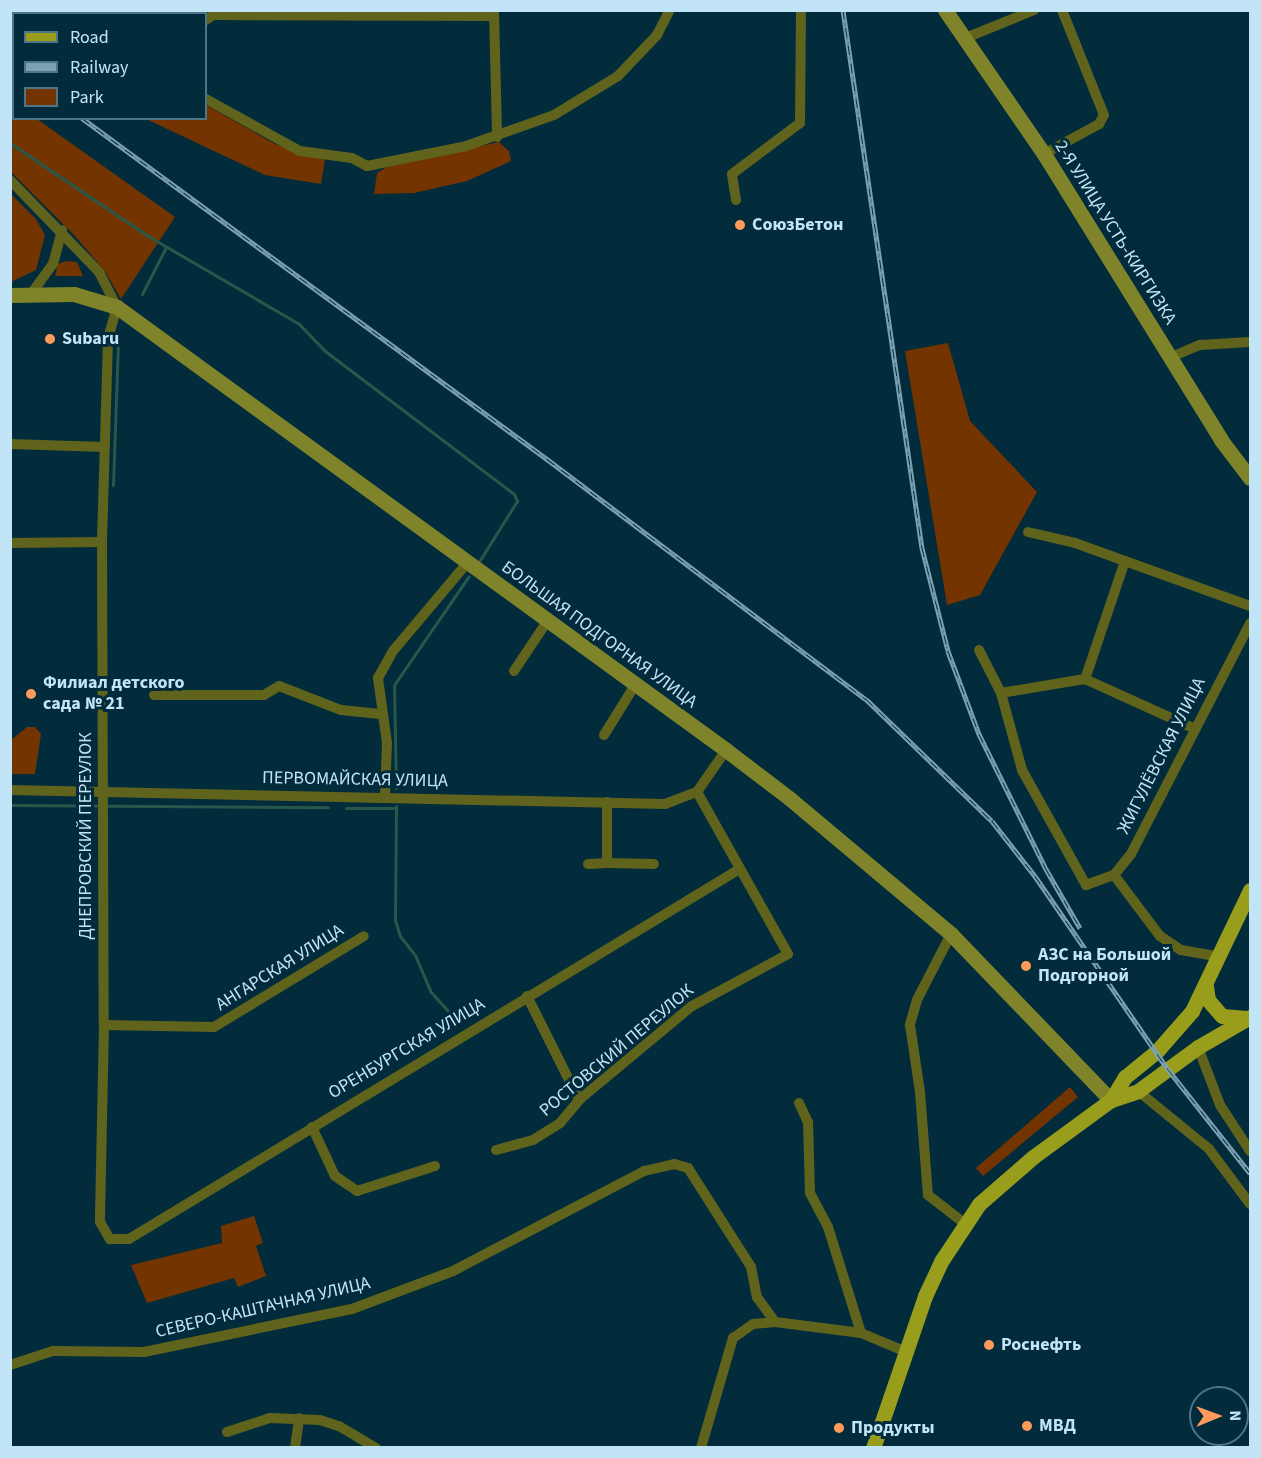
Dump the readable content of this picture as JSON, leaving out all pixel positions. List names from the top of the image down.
{
  "streets": {
    "main road": ["2-Я УЛИЦА УСТЬ-КИРГИЗКА", "БОЛЬШАЯ ПОДГОРНАЯ УЛИЦА"],
    "street": [
      "ЖИГУЛЁВСКАЯ УЛИЦА",
      "ПЕРВОМАЙСКАЯ УЛИЦА",
      "ДНЕПРОВСКИЙ ПЕРЕУЛОК",
      "АНГАРСКАЯ УЛИЦА",
      "ОРЕНБУРГСКАЯ УЛИЦА",
      "РОСТОВСКИЙ ПЕРЕУЛОК",
      "СЕВЕРО-КАШТАЧНАЯ УЛИЦА"
    ]
  },
  "crossings": [
    ["БОЛЬШАЯ ПОДГОРНАЯ УЛИЦА", "ДНЕПРОВСКИЙ ПЕРЕУЛОК"],
    ["ПЕРВОМАЙСКАЯ УЛИЦА", "ДНЕПРОВСКИЙ ПЕРЕУЛОК"],
    ["ДНЕПРОВСКИЙ ПЕРЕУЛОК", "АНГАРСКАЯ УЛИЦА"],
    ["ДНЕПРОВСКИЙ ПЕРЕУЛОК", "ОРЕНБУРГСКАЯ УЛИЦА"],
    ["ОРЕНБУРГСКАЯ УЛИЦА", "РОСТОВСКИЙ ПЕРЕУЛОК"]
  ],
  "places": [
    "СоюзБетон",
    "Subaru",
    "Филиал детского сада № 21",
    "АЗС на Большой Подгорной",
    "Роснефть",
    "МВД",
    "Продукты"
  ],
  "legend": ["Road", "Railway", "Park"],
  "north": "right"
}
